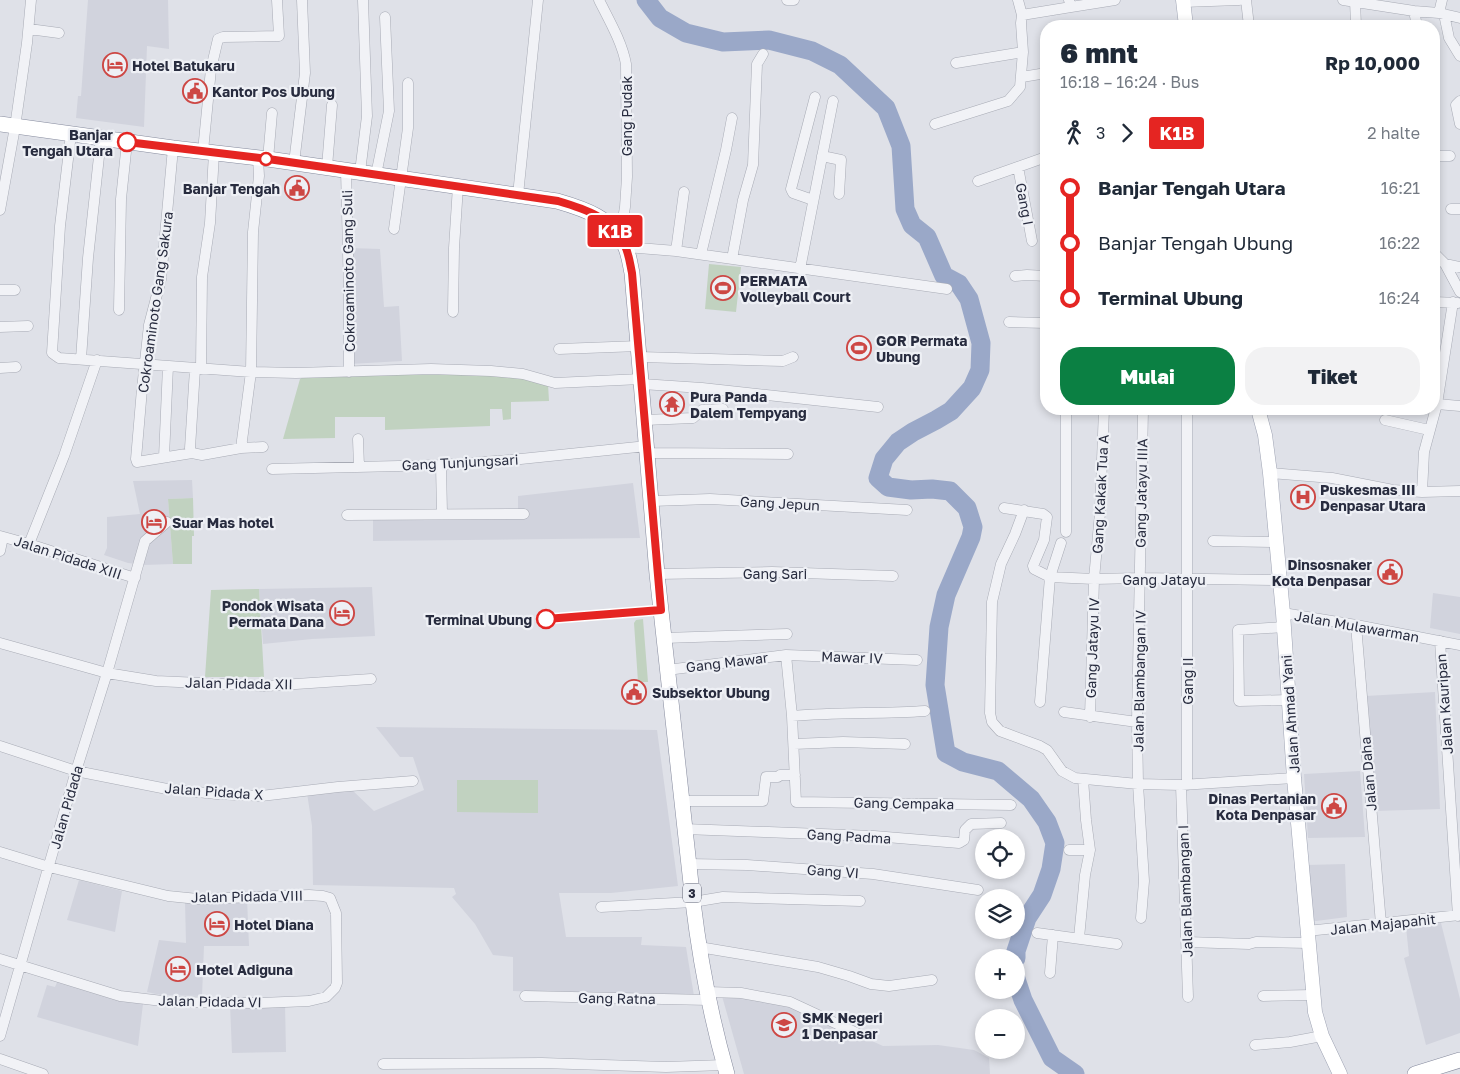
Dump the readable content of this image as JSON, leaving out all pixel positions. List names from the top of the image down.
{
  "streets": {
    "highway": ["3"],
    "main road": ["Jalan Ahmad Yani"],
    "street": [
      "Gang Pudak",
      "Gang I",
      "Cokroaminoto Gang Suli",
      "Cokroaminoto Gang Sakura",
      "Gang Tunjungsari",
      "Gang Jatayu IIIA",
      "Gang Kakak Tua A",
      "Gang Jepun",
      "Jalan Pidada XIII",
      "Gang Sari",
      "Gang Jatayu",
      "Jalan Mulawarman",
      "Gang Jatayu IV",
      "Mawar IV",
      "Gang Mawar",
      "Jalan Blambangan IV",
      "Gang II",
      "Jalan Pidada XII",
      "Jalan Kauripan",
      "Jalan Daha",
      "Jalan Pidada X",
      "Gang Cempaka",
      "Jalan Pidada",
      "Gang Padma",
      "Gang VI",
      "Jalan Blambangan I",
      "Jalan Pidada VIII",
      "Jalan Majapahit",
      "Gang Ratna",
      "Jalan Pidada VI"
    ]
  },
  "crossings": [
    ["Gang Pudak", "3"],
    ["Gang Tunjungsari", "3"],
    ["Gang Jatayu IIIA", "Gang Jatayu"],
    ["Gang Jatayu IIIA", "Jalan Blambangan IV"],
    ["Gang Kakak Tua A", "Gang Jatayu"],
    ["Gang Kakak Tua A", "Gang Jatayu IV"],
    ["Gang Jepun", "3"],
    ["Jalan Pidada XIII", "Jalan Pidada"],
    ["Gang Sari", "3"],
    ["Gang Jatayu", "Gang Jatayu IV"],
    ["Gang Jatayu", "Jalan Blambangan IV"],
    ["Gang Jatayu", "Gang II"],
    ["Gang Jatayu", "Jalan Ahmad Yani"],
    ["Jalan Mulawarman", "Jalan Kauripan"],
    ["Jalan Mulawarman", "Jalan Ahmad Yani"],
    ["Jalan Mulawarman", "Jalan Daha"],
    ["Mawar IV", "Gang Mawar"],
    ["Gang Mawar", "3"],
    ["Gang II", "Jalan Blambangan I"],
    ["Jalan Pidada XII", "Jalan Pidada"],
    ["Jalan Kauripan", "Jalan Majapahit"],
    ["Jalan Ahmad Yani", "Jalan Majapahit"],
    ["Jalan Daha", "Jalan Majapahit"],
    ["Jalan Pidada X", "Jalan Pidada"],
    ["Jalan Pidada", "Jalan Pidada VIII"],
    ["Jalan Pidada", "Jalan Pidada VI"],
    ["Gang Padma", "3"],
    ["Gang VI", "3"],
    ["Jalan Blambangan I", "Jalan Majapahit"],
    ["3", "Gang Ratna"],
    ["Jalan Pidada VIII", "Jalan Pidada VI"]
  ],
  "places": {
    "hotel": [
      "Hotel Batukaru",
      "Suar Mas hotel",
      "Pondok Wisata Permata Dana",
      "Hotel Diana",
      "Hotel Adiguna"
    ],
    "public building": [
      "Kantor Pos Ubung",
      "Banjar Tengah",
      "Dinsosnaker Kota Denpasar",
      "Subsektor Ubung",
      "Dinas Pertanian Kota Denpasar"
    ],
    "other": ["Banjar Tengah Utara", "Terminal Ubung"],
    "sports": ["PERMATA Volleyball Court", "GOR Permata Ubung"],
    "temple": ["Pura Panda Dalem Tempyang"],
    "hospital": ["Puskesmas III Denpasar Utara"],
    "school or university": ["SMK Negeri 1 Denpasar"]
  },
  "lines": ["bus line K1B"],
  "page": {
    "on_map": "K1B",
    "heading": ["6 mnt", "16:18 – 16:24 · Bus", "Rp 10,000"],
    "legs": ["3", "K1B", "2 halte"],
    "list": [
      {
        "name": "Banjar Tengah Utara",
        "value": "16:21"
      },
      {
        "name": "Banjar Tengah Ubung",
        "value": "16:22"
      },
      {
        "name": "Terminal Ubung",
        "value": "16:24"
      }
    ],
    "buttons": ["Mulai", "Tiket"],
    "map_buttons": ["+", "−"]
  }
}
